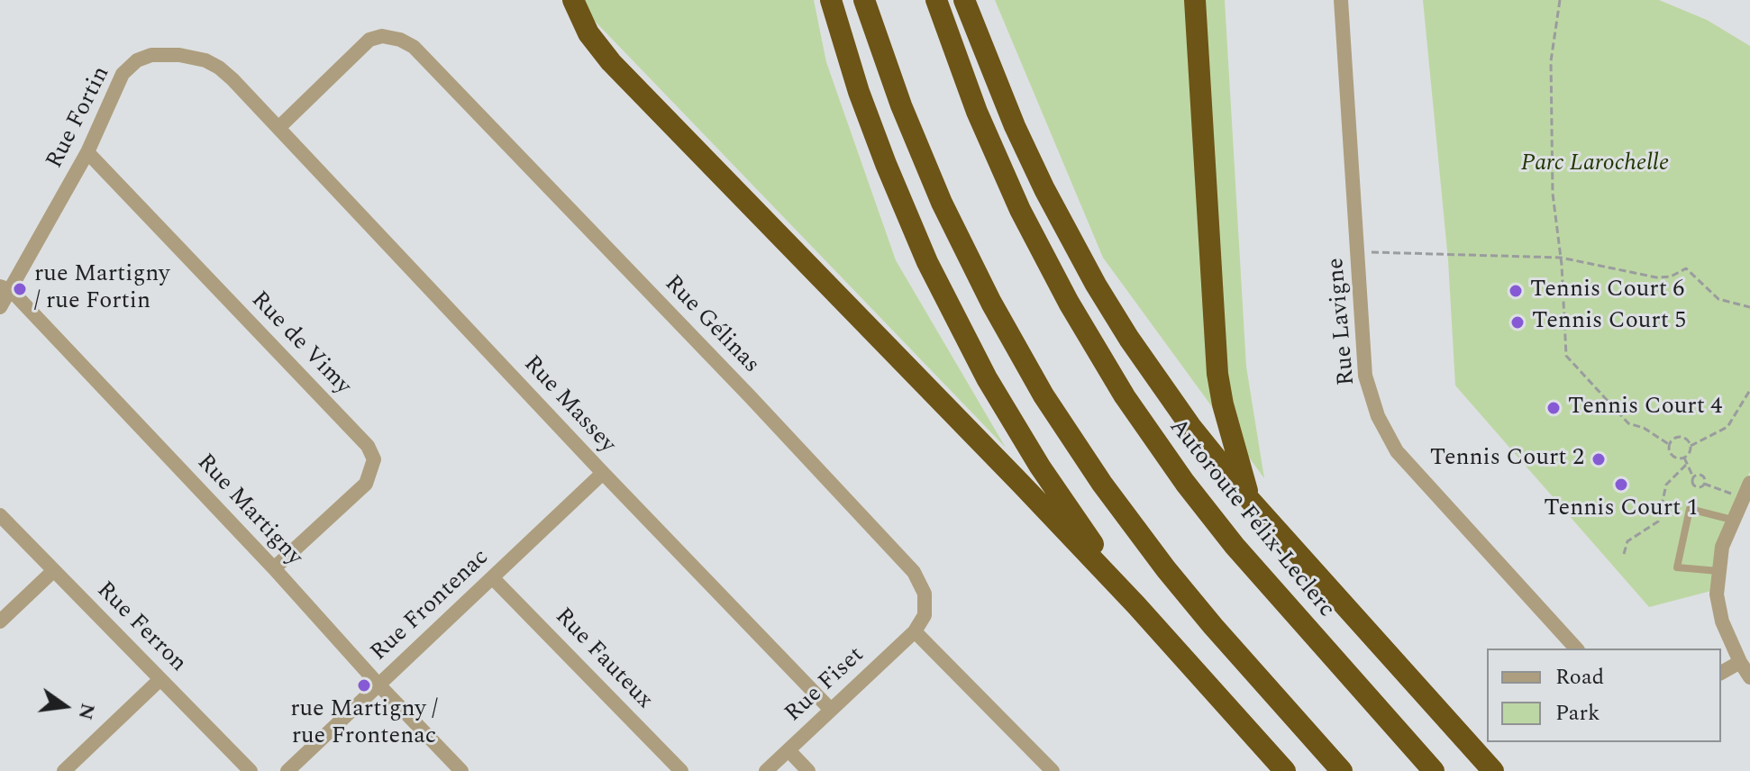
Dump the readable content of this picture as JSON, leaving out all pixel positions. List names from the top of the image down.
{
  "streets": {
    "highway": ["Autoroute Félix-Leclerc"],
    "street": [
      "Rue Fortin",
      "Rue Lavigne",
      "Rue Gélinas",
      "Rue de Vimy",
      "Rue Massey",
      "Rue Martigny",
      "Rue Frontenac",
      "Rue Ferron",
      "Rue Fauteux",
      "Rue Fiset"
    ]
  },
  "crossings": [
    ["Rue Fortin", "Rue Gélinas"],
    ["Rue Fortin", "Rue de Vimy"],
    ["Rue Fortin", "Rue Massey"],
    ["Rue Fortin", "Rue Martigny"],
    ["Rue Gélinas", "Rue Massey"],
    ["Rue Gélinas", "Rue Fiset"],
    ["Rue de Vimy", "Rue Martigny"],
    ["Rue Massey", "Rue Frontenac"],
    ["Rue Massey", "Rue Fiset"],
    ["Rue Martigny", "Rue Frontenac"],
    ["Rue Frontenac", "Rue Fauteux"]
  ],
  "parks": ["Parc Larochelle"],
  "places": [
    "rue Martigny / rue Fortin",
    "Tennis Court 6",
    "Tennis Court 5",
    "Tennis Court 4",
    "Tennis Court 2",
    "Tennis Court 1",
    "rue Martigny / rue Frontenac"
  ],
  "legend": ["Road", "Park"],
  "north": "right"
}
